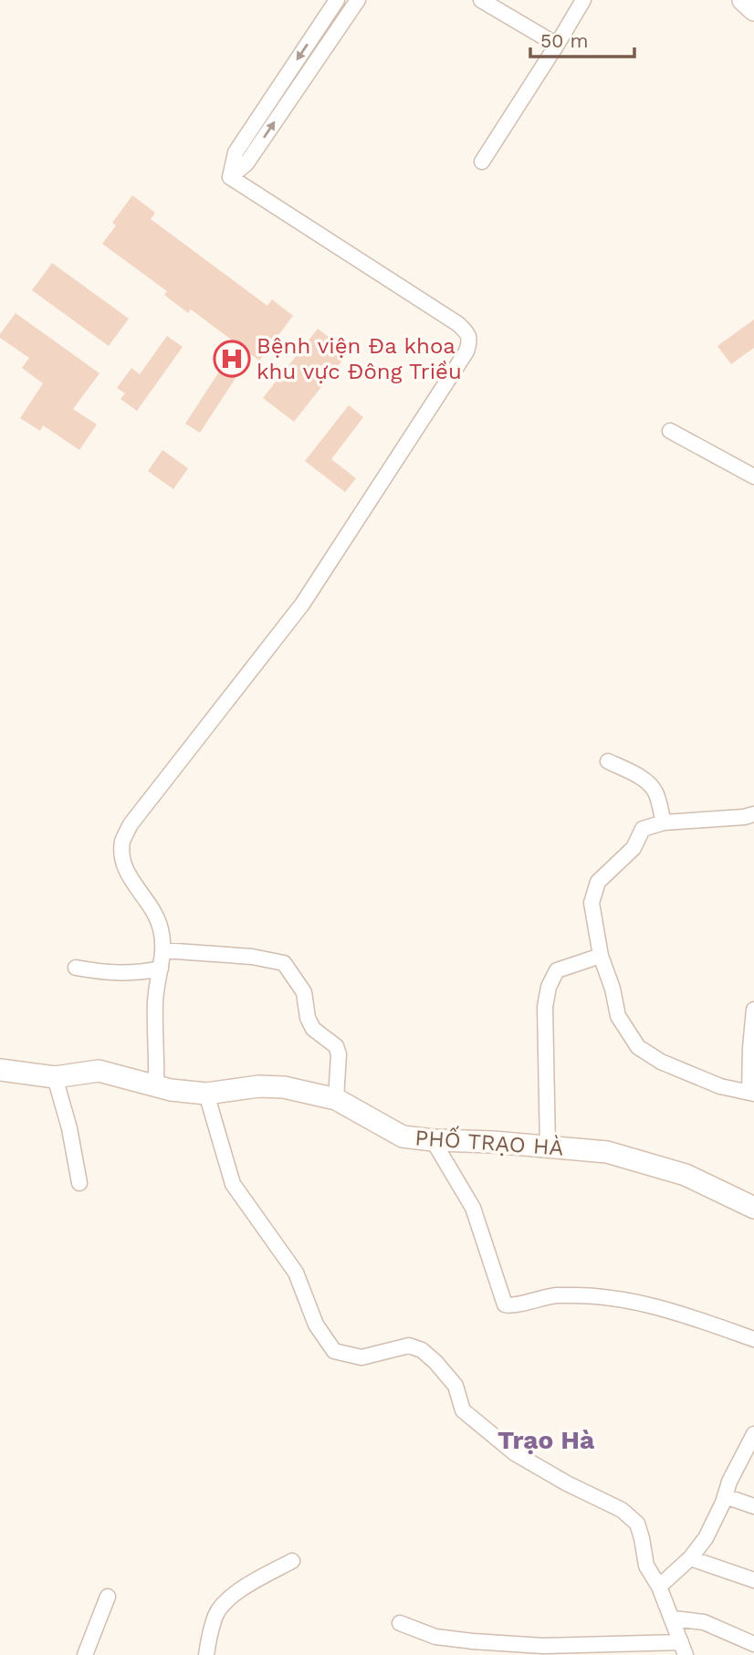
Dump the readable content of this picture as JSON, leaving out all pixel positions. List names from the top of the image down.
{
  "streets": {
    "street": ["PHỐ TRẠO HÀ"]
  },
  "districts": ["Trạo Hà"],
  "places": {
    "hospital": ["Bệnh viện Đa khoa khu vực Đông Triều"]
  },
  "scale_bar": "50 m"
}
